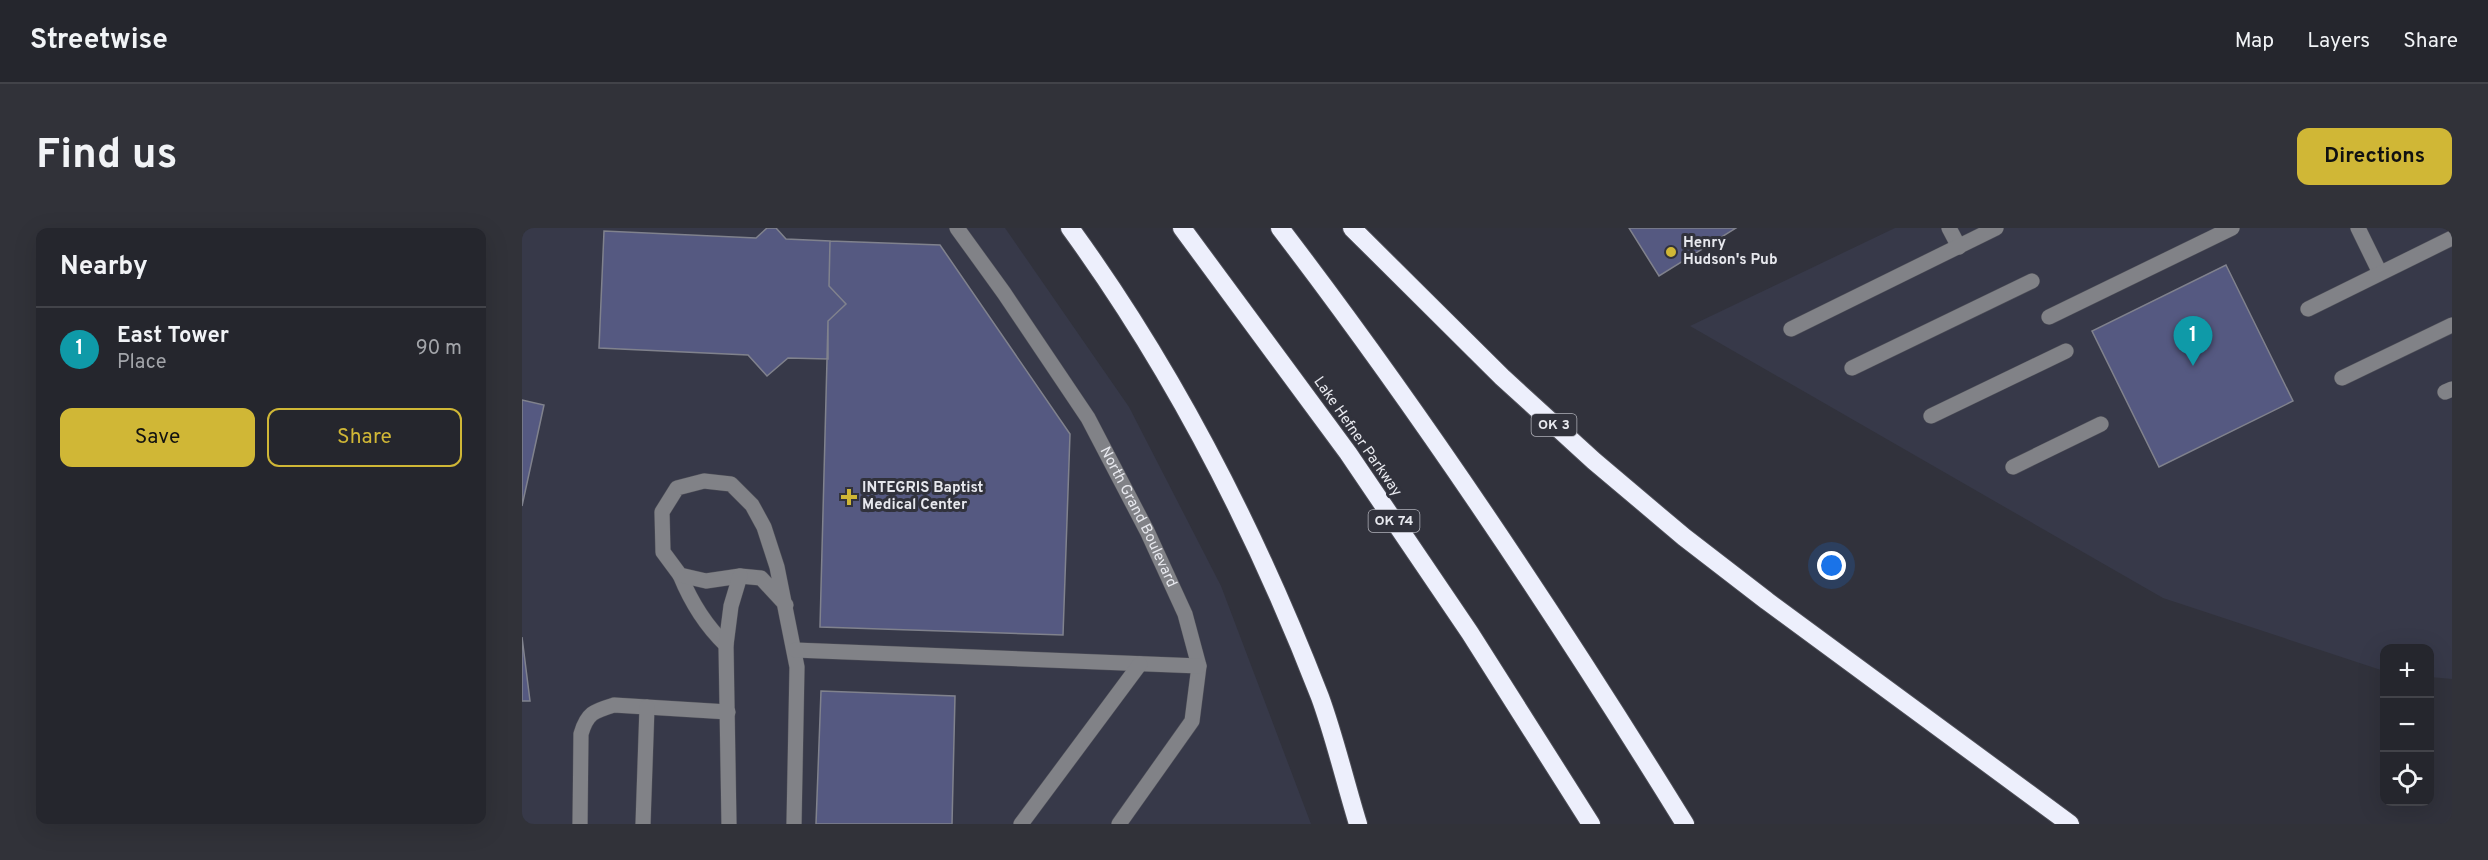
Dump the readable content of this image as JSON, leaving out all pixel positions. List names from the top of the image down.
{
  "streets": {
    "highway": ["OK 3", "Lake Hefner Parkway", "OK 74"],
    "street": ["North Grand Boulevard"]
  },
  "places": {
    "other": ["Henry Hudson's Pub"],
    "health": ["INTEGRIS Baptist Medical Center"]
  },
  "page": {
    "header": "Streetwise",
    "nav": ["Map", "Layers", "Share"],
    "buttons": [
      "Directions",
      ["Save", "Share"]
    ],
    "title": "Find us",
    "heading": "Nearby",
    "list": [
      {
        "mark": "1",
        "name": "East Tower",
        "note": "Place",
        "value": "90 m"
      }
    ],
    "pins": "1",
    "map_buttons": ["+", "−"]
  }
}
